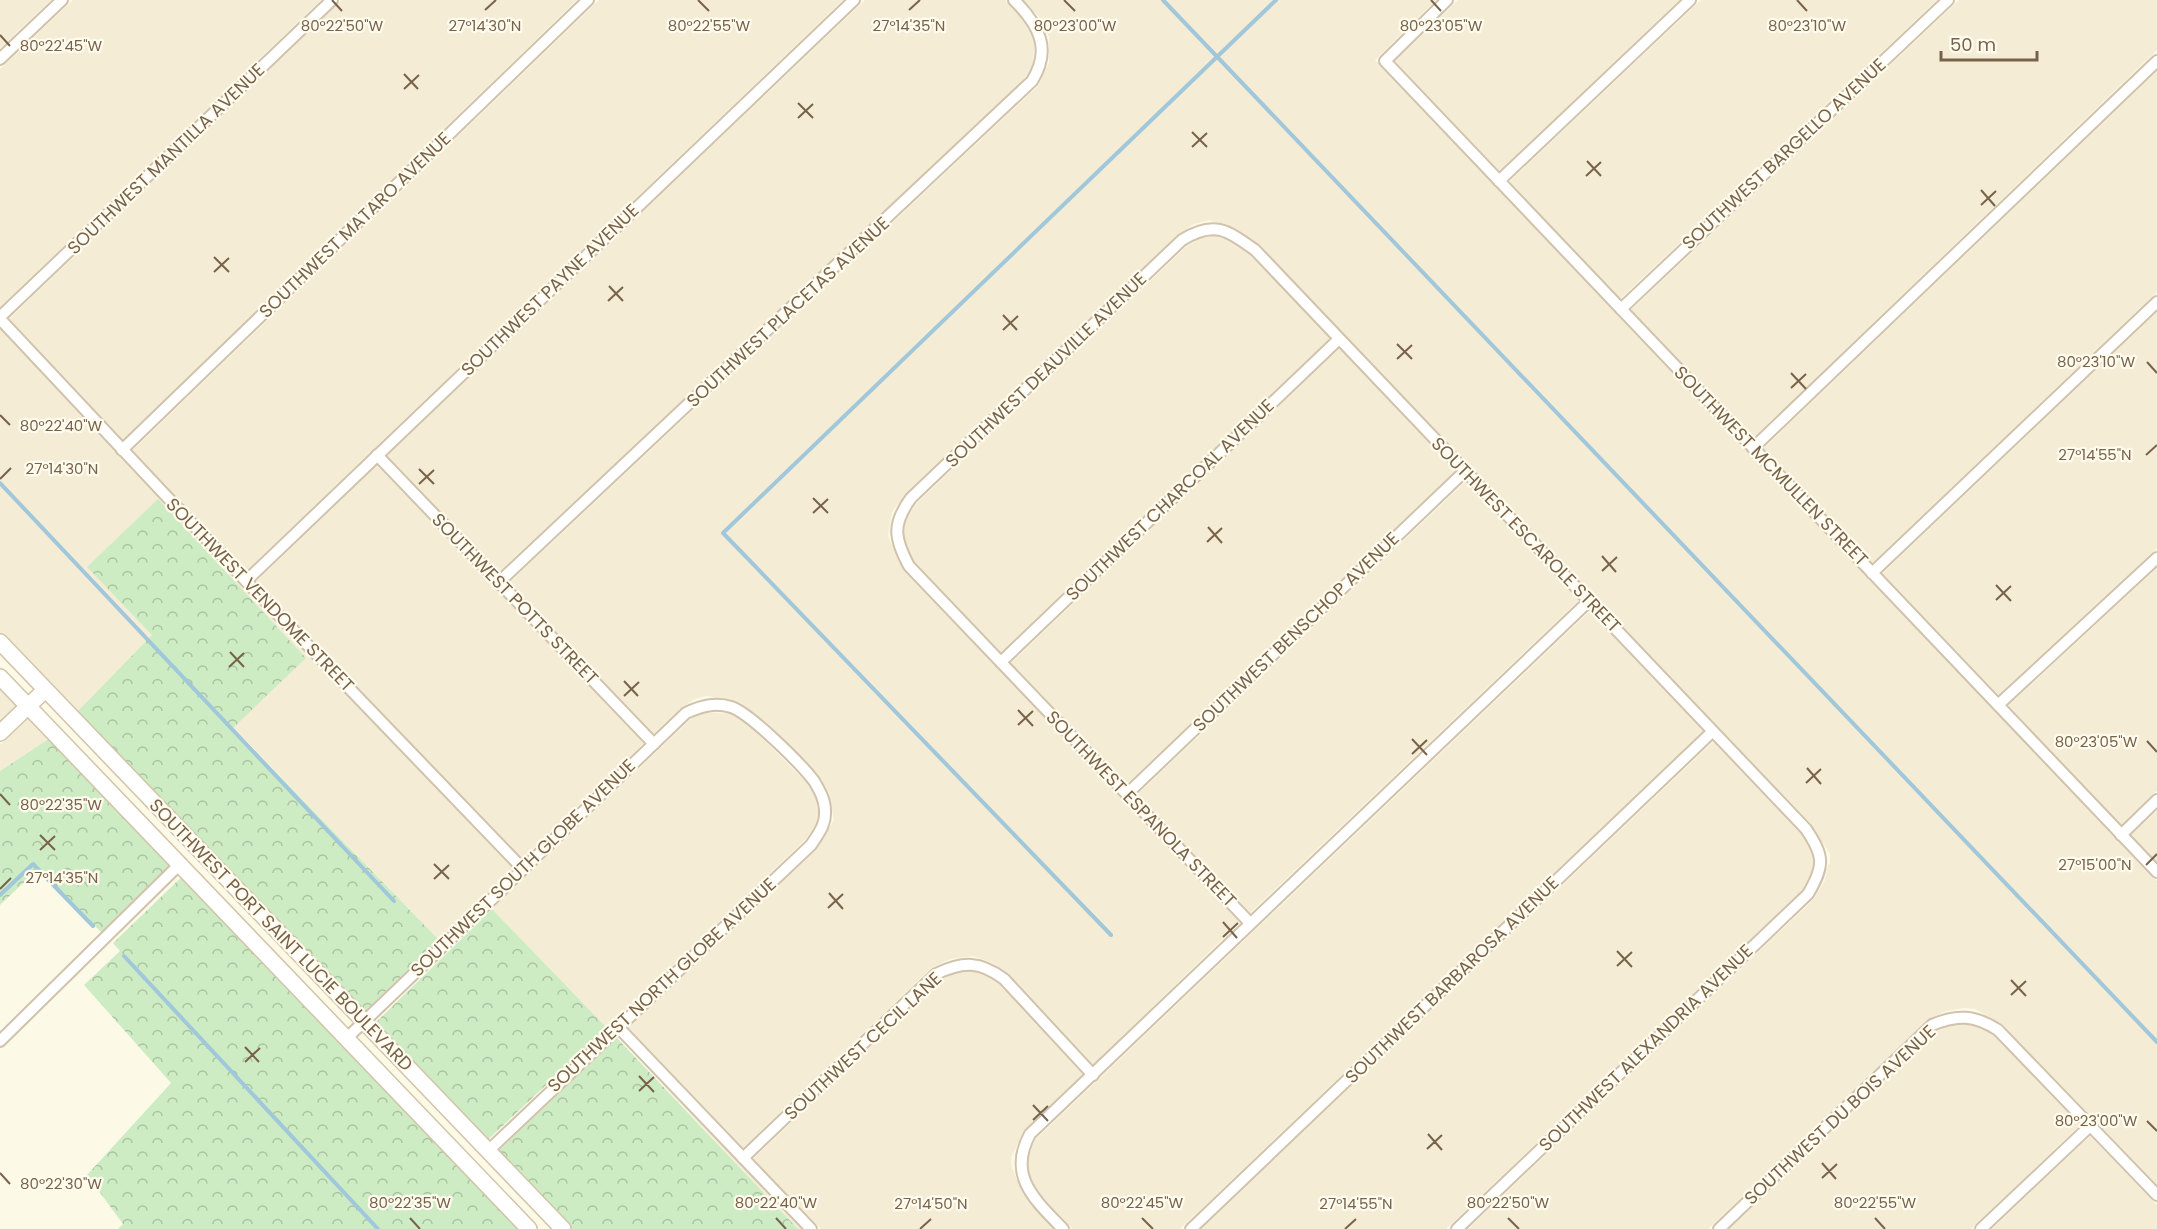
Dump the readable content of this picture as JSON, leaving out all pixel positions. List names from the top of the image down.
{
  "streets": {
    "main road": ["SOUTHWEST PORT SAINT LUCIE BOULEVARD"],
    "street": [
      "SOUTHWEST BARGELLO AVENUE",
      "SOUTHWEST MANTILLA AVENUE",
      "SOUTHWEST MATARO AVENUE",
      "SOUTHWEST PAYNE AVENUE",
      "SOUTHWEST PLACETAS AVENUE",
      "SOUTHWEST DEAUVILLE AVENUE",
      "SOUTHWEST MCMULLEN STREET",
      "SOUTHWEST CHARCOAL AVENUE",
      "SOUTHWEST ESCAROLE STREET",
      "SOUTHWEST VENDOME STREET",
      "SOUTHWEST POTTS STREET",
      "SOUTHWEST BENSCHOP AVENUE",
      "SOUTHWEST ESPANOLA STREET",
      "SOUTHWEST SOUTH GLOBE AVENUE",
      "SOUTHWEST BARBAROSA AVENUE",
      "SOUTHWEST NORTH GLOBE AVENUE",
      "SOUTHWEST CECIL LANE",
      "SOUTHWEST ALEXANDRIA AVENUE",
      "SOUTHWEST DU BOIS AVENUE"
    ]
  },
  "crossings": [
    ["SOUTHWEST BARGELLO AVENUE", "SOUTHWEST MCMULLEN STREET"],
    ["SOUTHWEST MANTILLA AVENUE", "SOUTHWEST VENDOME STREET"],
    ["SOUTHWEST MATARO AVENUE", "SOUTHWEST VENDOME STREET"],
    ["SOUTHWEST PAYNE AVENUE", "SOUTHWEST VENDOME STREET"],
    ["SOUTHWEST PAYNE AVENUE", "SOUTHWEST POTTS STREET"],
    ["SOUTHWEST PLACETAS AVENUE", "SOUTHWEST POTTS STREET"],
    ["SOUTHWEST DEAUVILLE AVENUE", "SOUTHWEST ESCAROLE STREET"],
    ["SOUTHWEST DEAUVILLE AVENUE", "SOUTHWEST ESPANOLA STREET"],
    ["SOUTHWEST CHARCOAL AVENUE", "SOUTHWEST ESCAROLE STREET"],
    ["SOUTHWEST CHARCOAL AVENUE", "SOUTHWEST ESPANOLA STREET"],
    ["SOUTHWEST ESCAROLE STREET", "SOUTHWEST BENSCHOP AVENUE"],
    ["SOUTHWEST ESCAROLE STREET", "SOUTHWEST BARBAROSA AVENUE"],
    ["SOUTHWEST ESCAROLE STREET", "SOUTHWEST ALEXANDRIA AVENUE"],
    ["SOUTHWEST VENDOME STREET", "SOUTHWEST SOUTH GLOBE AVENUE"],
    ["SOUTHWEST POTTS STREET", "SOUTHWEST SOUTH GLOBE AVENUE"],
    ["SOUTHWEST BENSCHOP AVENUE", "SOUTHWEST ESPANOLA STREET"],
    ["SOUTHWEST SOUTH GLOBE AVENUE", "SOUTHWEST PORT SAINT LUCIE BOULEVARD"],
    ["SOUTHWEST SOUTH GLOBE AVENUE", "SOUTHWEST NORTH GLOBE AVENUE"],
    ["SOUTHWEST PORT SAINT LUCIE BOULEVARD", "SOUTHWEST NORTH GLOBE AVENUE"]
  ],
  "scale_bar": "50 m",
  "coordinates": [
    "27°14'30\"N",
    "27°14'35\"N",
    "80°22'50\"W",
    "80°22'55\"W",
    "80°23'00\"W",
    "80°23'05\"W",
    "80°23'10\"W",
    "80°22'45\"W",
    "80°22'40\"W",
    "27°14'55\"N",
    "80°22'35\"W",
    "27°15'00\"N",
    "80°22'30\"W",
    "27°14'50\"N"
  ]
}
